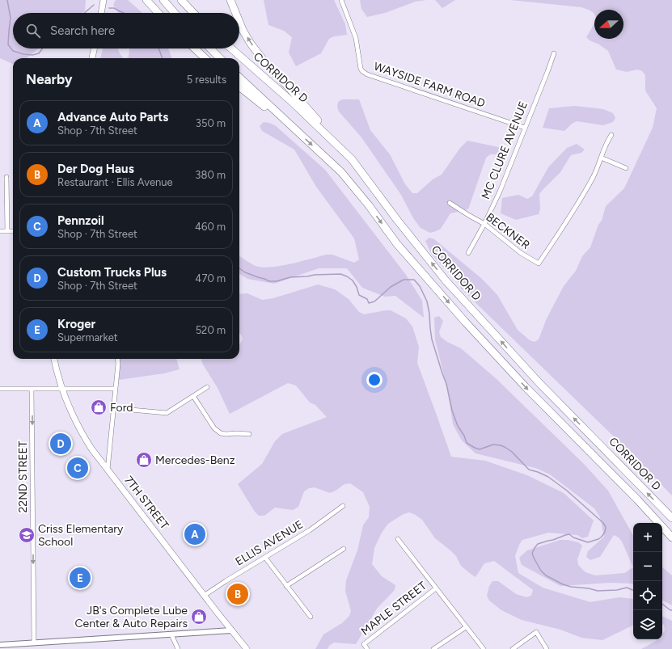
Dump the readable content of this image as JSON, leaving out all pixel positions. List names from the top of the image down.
{
  "streets": {
    "highway": ["CORRIDOR D"],
    "main road": ["7TH STREET"],
    "street": [
      "WAYSIDE FARM ROAD",
      "MC CLURE AVENUE",
      "BECKNER",
      "22ND STREET",
      "ELLIS AVENUE",
      "MAPLE STREET"
    ]
  },
  "crossings": [
    ["WAYSIDE FARM ROAD", "MC CLURE AVENUE"],
    ["MC CLURE AVENUE", "BECKNER"],
    ["7TH STREET", "ELLIS AVENUE"]
  ],
  "one_way": ["22ND STREET"],
  "places": {
    "shop": ["Ford", "Mercedes-Benz", "JB's Complete Lube Center & Auto Repairs"],
    "school or university": ["Criss Elementary School"]
  },
  "north": "left",
  "page": {
    "search": "Search here",
    "heading": ["Nearby", "5 results"],
    "list": [
      {
        "mark": "A",
        "name": "Advance Auto Parts",
        "note": "Shop · 7th Street",
        "value": "350 m"
      },
      {
        "mark": "B",
        "name": "Der Dog Haus",
        "note": "Restaurant · Ellis Avenue",
        "value": "380 m"
      },
      {
        "mark": "C",
        "name": "Pennzoil",
        "note": "Shop · 7th Street",
        "value": "460 m"
      },
      {
        "mark": "D",
        "name": "Custom Trucks Plus",
        "note": "Shop · 7th Street",
        "value": "470 m"
      },
      {
        "mark": "E",
        "name": "Kroger",
        "note": "Supermarket",
        "value": "520 m"
      }
    ],
    "pins": [
      "D",
      "C",
      "A",
      "E",
      "B"
    ],
    "map_buttons": ["+", "−"]
  }
}
